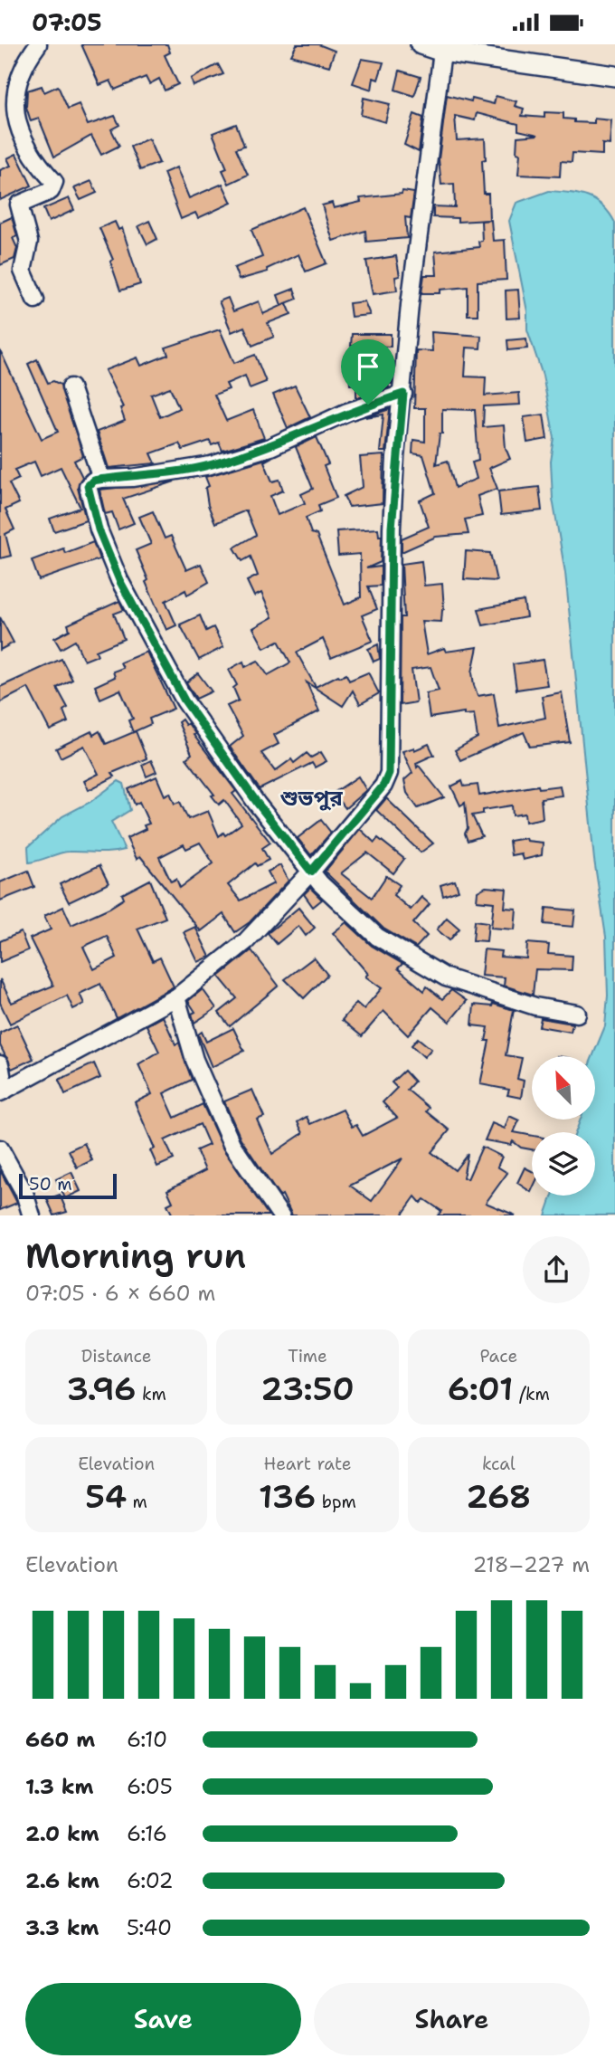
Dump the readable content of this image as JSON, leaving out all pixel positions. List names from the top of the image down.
{
  "districts": ["শুভপুর"],
  "scale_bar": "50 m",
  "north": "top left",
  "page": {
    "status": "07:05",
    "scale": "50 m",
    "heading": ["Morning run", "07:05 · 6 × 660 m"],
    "stats": [
      ["Distance", "3.96 km"],
      ["Time", "23:50"],
      ["Pace", "6:01 /km"],
      ["Elevation", "54 m"],
      ["Heart rate", "136 bpm"],
      ["kcal", "268"]
    ],
    "chart": ["Elevation", "218–227 m"],
    "list": [
      {
        "name": "660 m",
        "note": "6:10"
      },
      {
        "name": "1.3 km",
        "note": "6:05"
      },
      {
        "name": "2.0 km",
        "note": "6:16"
      },
      {
        "name": "2.6 km",
        "note": "6:02"
      },
      {
        "name": "3.3 km",
        "note": "5:40"
      }
    ],
    "buttons": ["Save", "Share"]
  }
}
